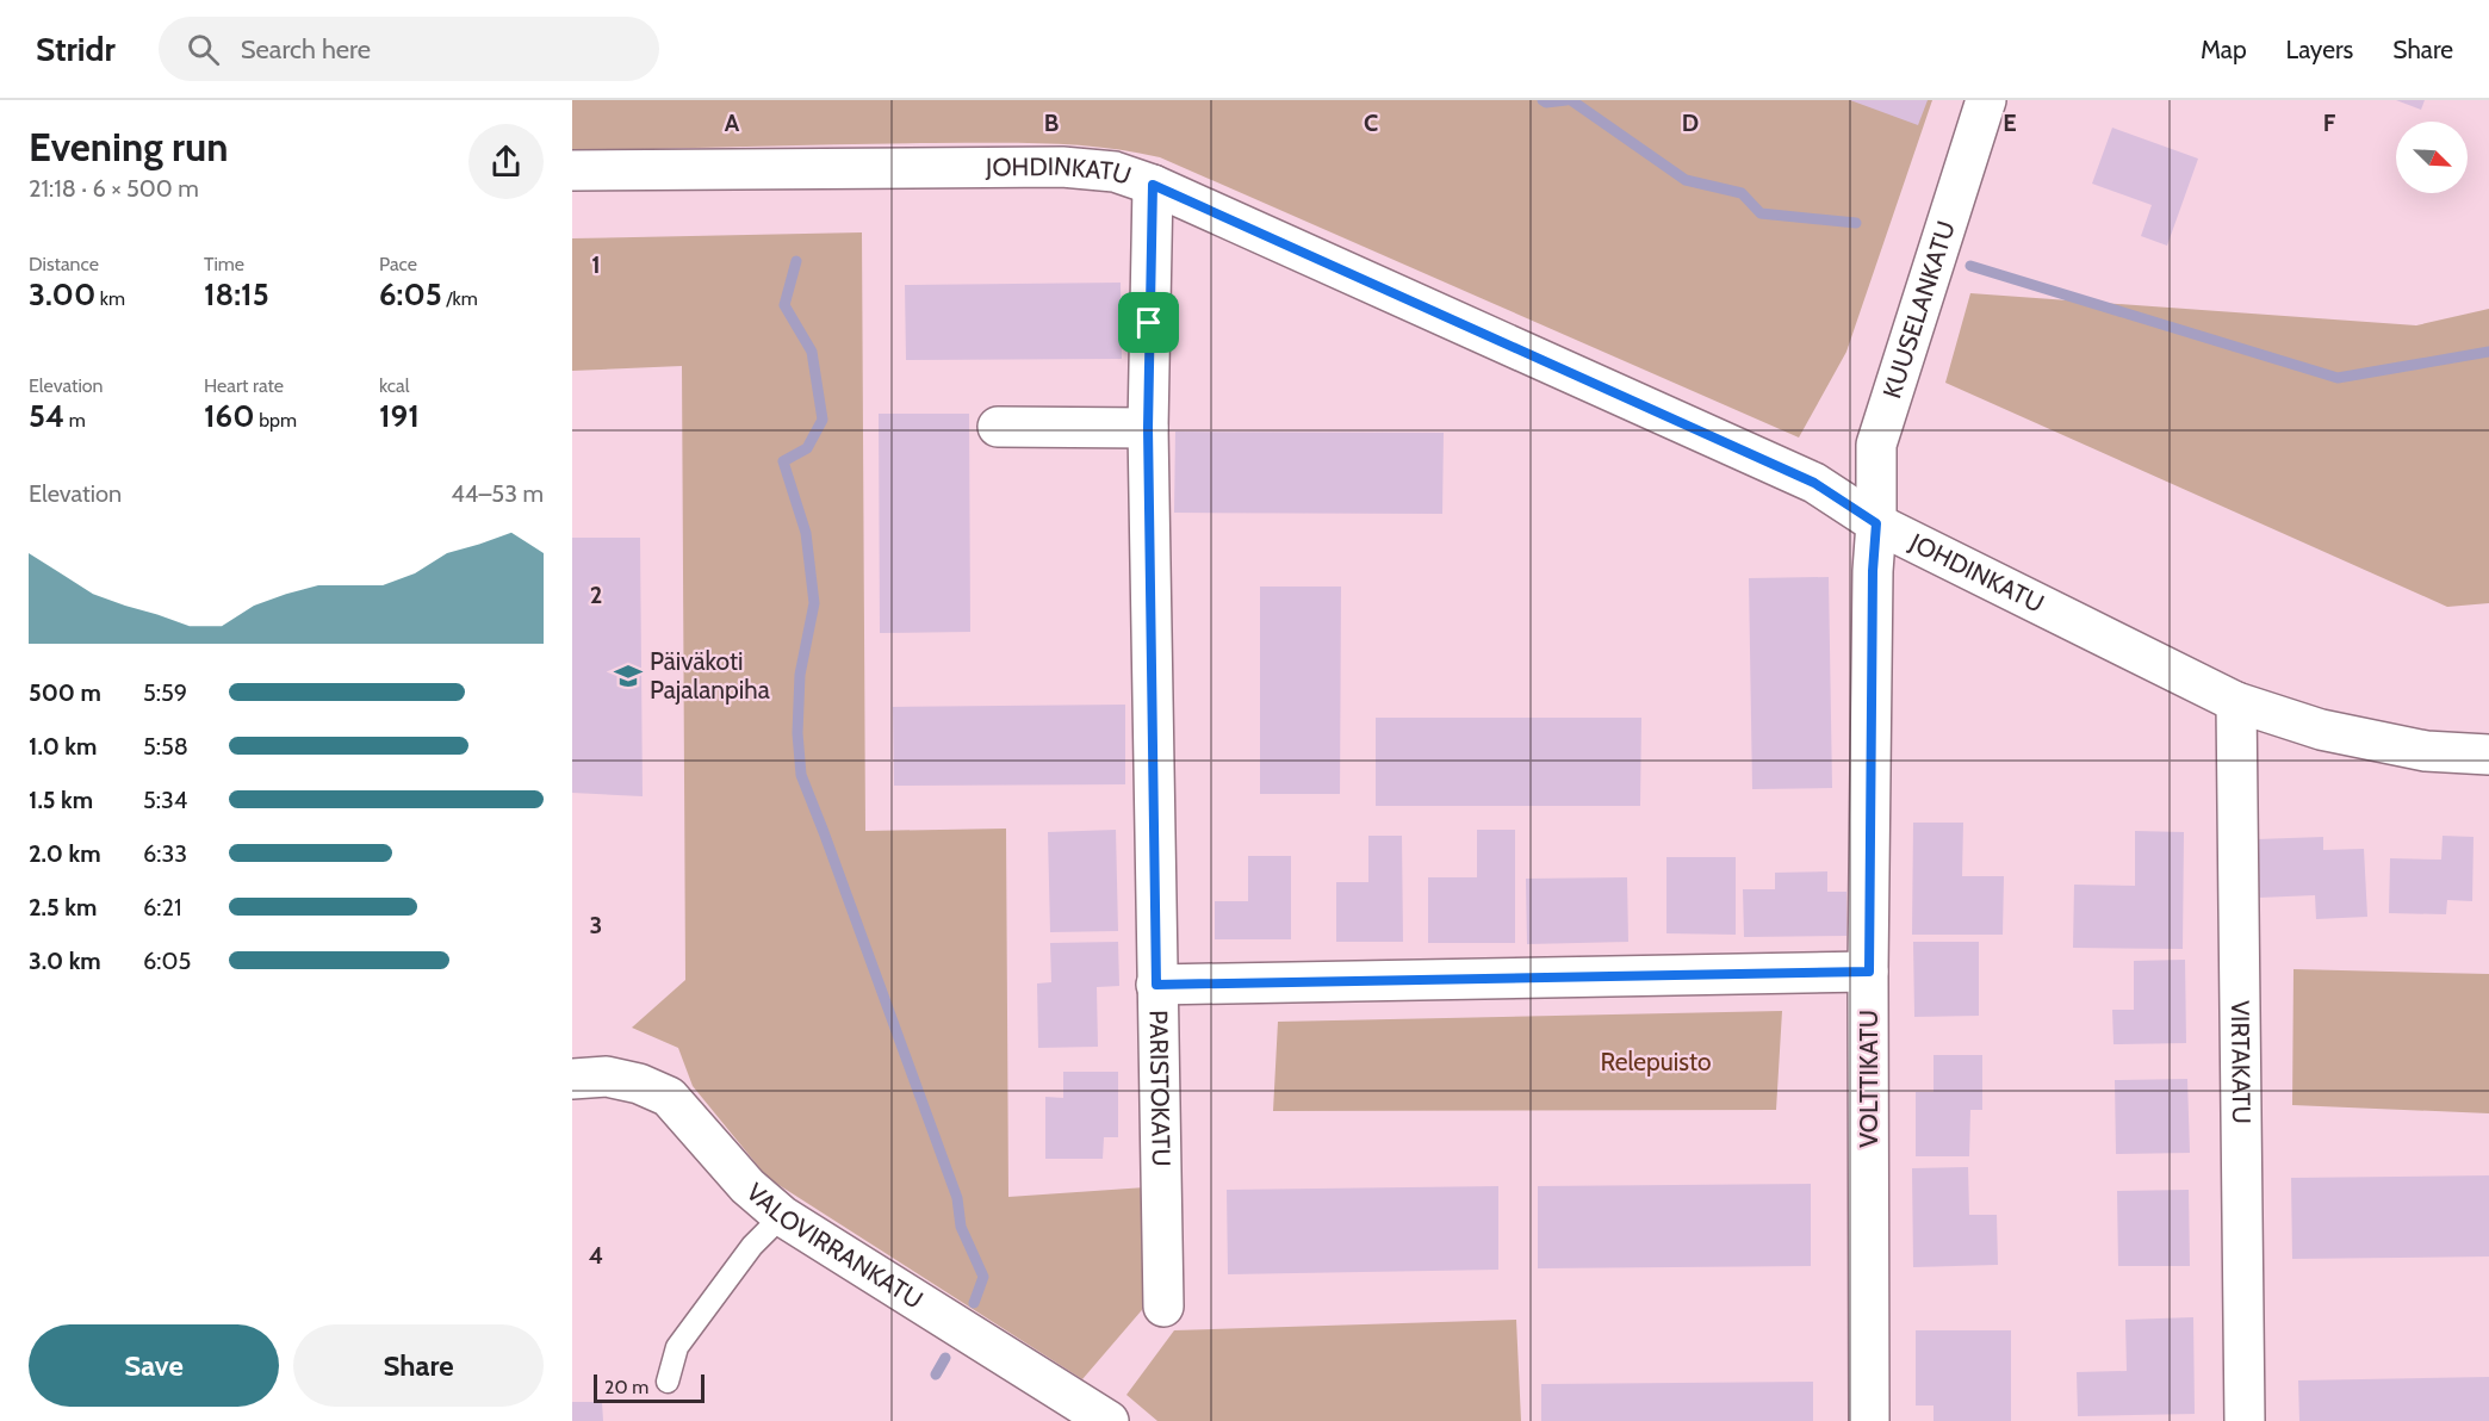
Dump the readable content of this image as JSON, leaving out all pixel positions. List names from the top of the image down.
{
  "streets": {
    "street": [
      "JOHDINKATU",
      "KUUSELANKATU",
      "VIRTAKATU",
      "VOLTTIKATU",
      "PARISTOKATU",
      "VALOVIRRANKATU"
    ]
  },
  "crossings": [
    ["JOHDINKATU", "KUUSELANKATU"],
    ["JOHDINKATU", "VIRTAKATU"],
    ["JOHDINKATU", "VOLTTIKATU"],
    ["JOHDINKATU", "PARISTOKATU"],
    ["KUUSELANKATU", "VOLTTIKATU"]
  ],
  "parks": ["Relepuisto"],
  "places": {
    "school or university": ["Päiväkoti Pajalanpiha"]
  },
  "scale_bar": "20 m",
  "north": "bottom right",
  "page": {
    "header": "Stridr",
    "search": "Search here",
    "nav": ["Map", "Layers", "Share"],
    "heading": ["Evening run", "21:18 · 6 × 500 m"],
    "stats": [
      ["Distance", "3.00 km"],
      ["Time", "18:15"],
      ["Pace", "6:05 /km"],
      ["Elevation", "54 m"],
      ["Heart rate", "160 bpm"],
      ["kcal", "191"]
    ],
    "chart": ["Elevation", "44–53 m"],
    "list": [
      {
        "name": "500 m",
        "note": "5:59"
      },
      {
        "name": "1.0 km",
        "note": "5:58"
      },
      {
        "name": "1.5 km",
        "note": "5:34"
      },
      {
        "name": "2.0 km",
        "note": "6:33"
      },
      {
        "name": "2.5 km",
        "note": "6:21"
      },
      {
        "name": "3.0 km",
        "note": "6:05"
      }
    ],
    "buttons": ["Save", "Share"],
    "scale": "20 m"
  },
  "grid": {
    "columns": [
      "A",
      "B",
      "C",
      "D",
      "E",
      "F"
    ],
    "rows": [
      "1",
      "2",
      "3",
      "4"
    ]
  }
}
